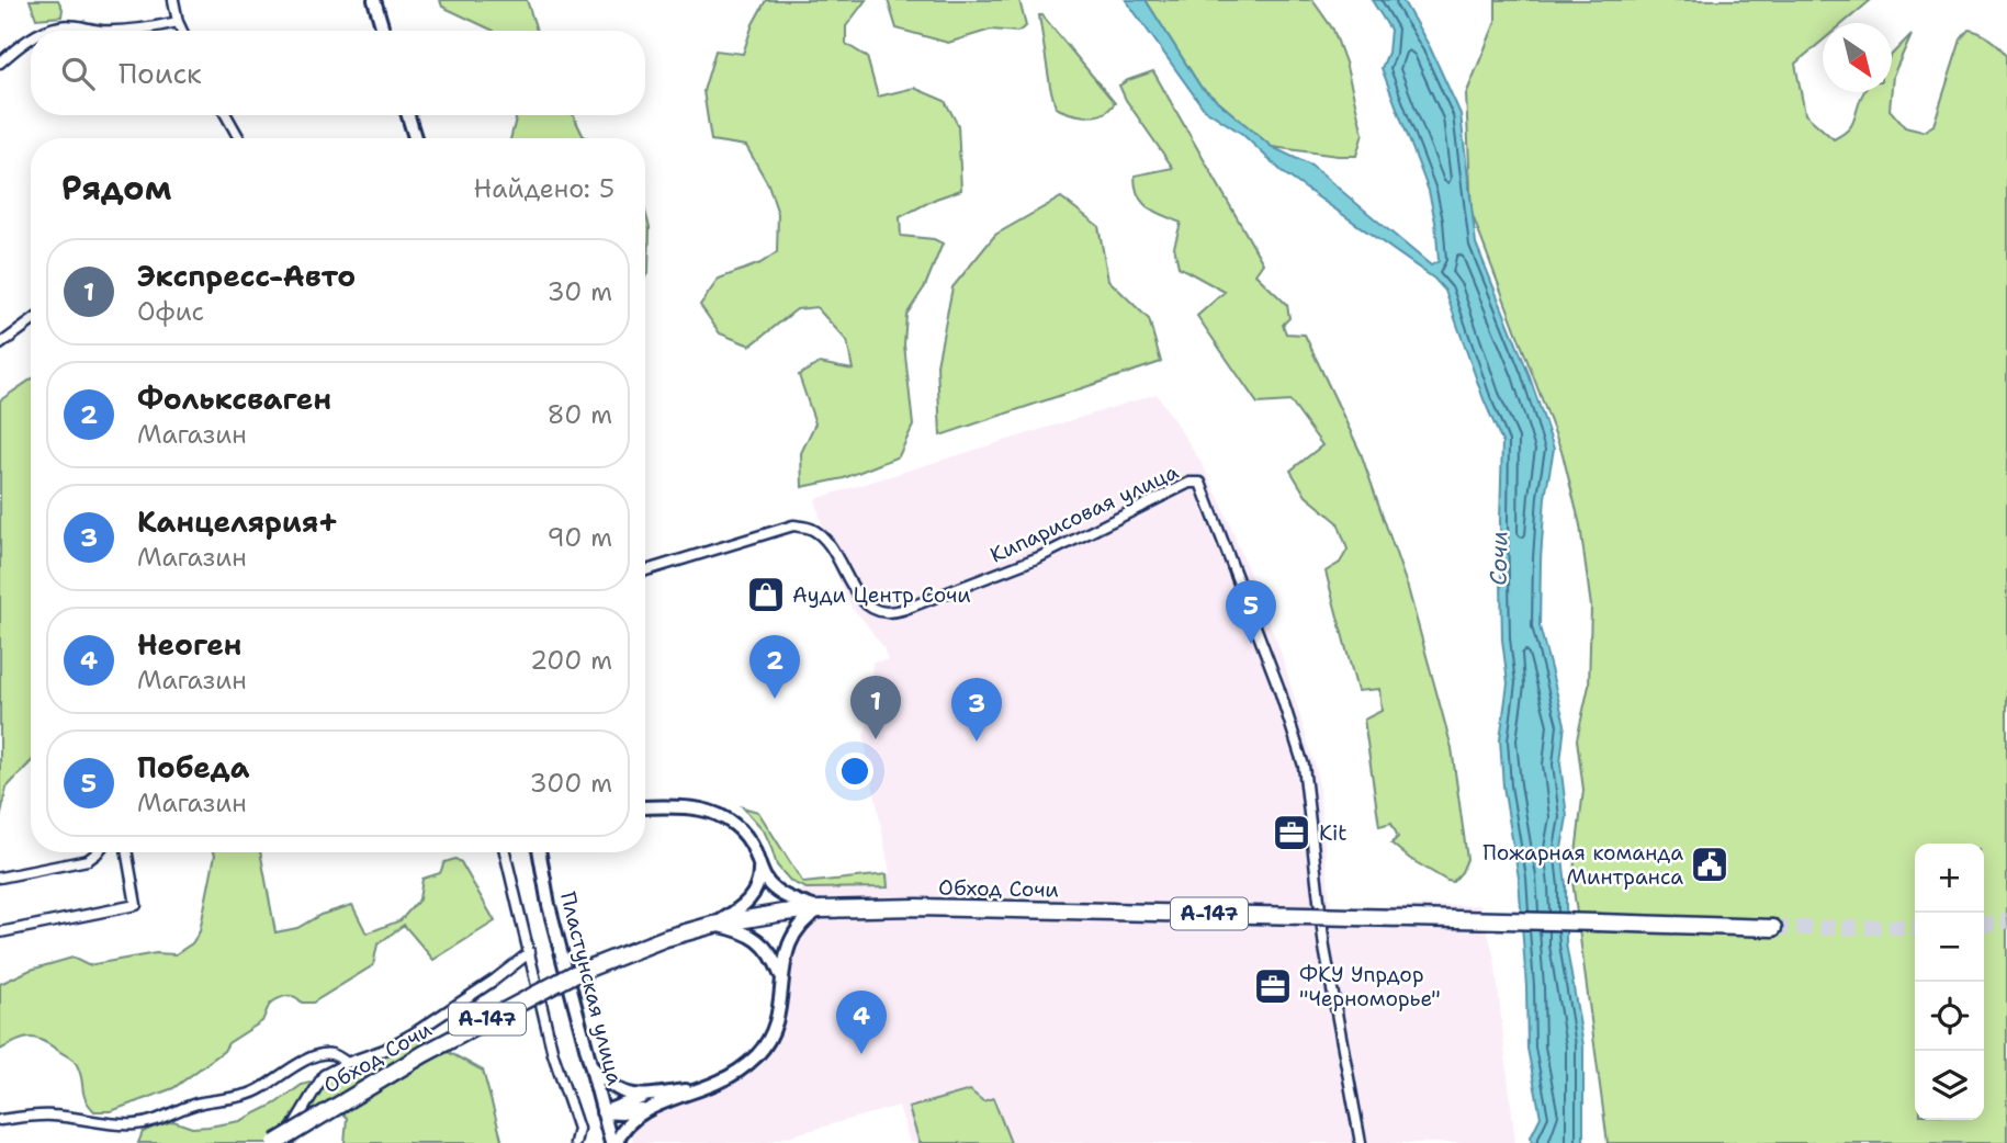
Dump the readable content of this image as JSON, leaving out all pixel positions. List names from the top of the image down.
{
  "streets": {
    "highway": ["Обход Сочи", "А-147"],
    "main road": ["Пластунская улица"],
    "street": ["Кипарисовая улица"]
  },
  "crossings": [
    ["Обход Сочи", "А-147"]
  ],
  "water": ["Сочи"],
  "places": {
    "shop": ["Ауди Центр Сочи"],
    "office": ["Kit", "ФКУ Упрдор \"Черноморье\""],
    "public building": ["Пожарная команда Минтранса"]
  },
  "north": "bottom right",
  "page": {
    "search": "Поиск",
    "heading": ["Рядом", "Найдено: 5"],
    "list": [
      {
        "mark": "1",
        "name": "Экспресс-Авто",
        "note": "Офис",
        "value": "30 m"
      },
      {
        "mark": "2",
        "name": "Фольксваген",
        "note": "Магазин",
        "value": "80 m"
      },
      {
        "mark": "3",
        "name": "Канцелярия+",
        "note": "Магазин",
        "value": "90 m"
      },
      {
        "mark": "4",
        "name": "Неоген",
        "note": "Магазин",
        "value": "200 m"
      },
      {
        "mark": "5",
        "name": "Победа",
        "note": "Магазин",
        "value": "300 m"
      }
    ],
    "pins": [
      "5",
      "2",
      "1",
      "3",
      "4"
    ],
    "map_buttons": ["+", "−"]
  }
}
